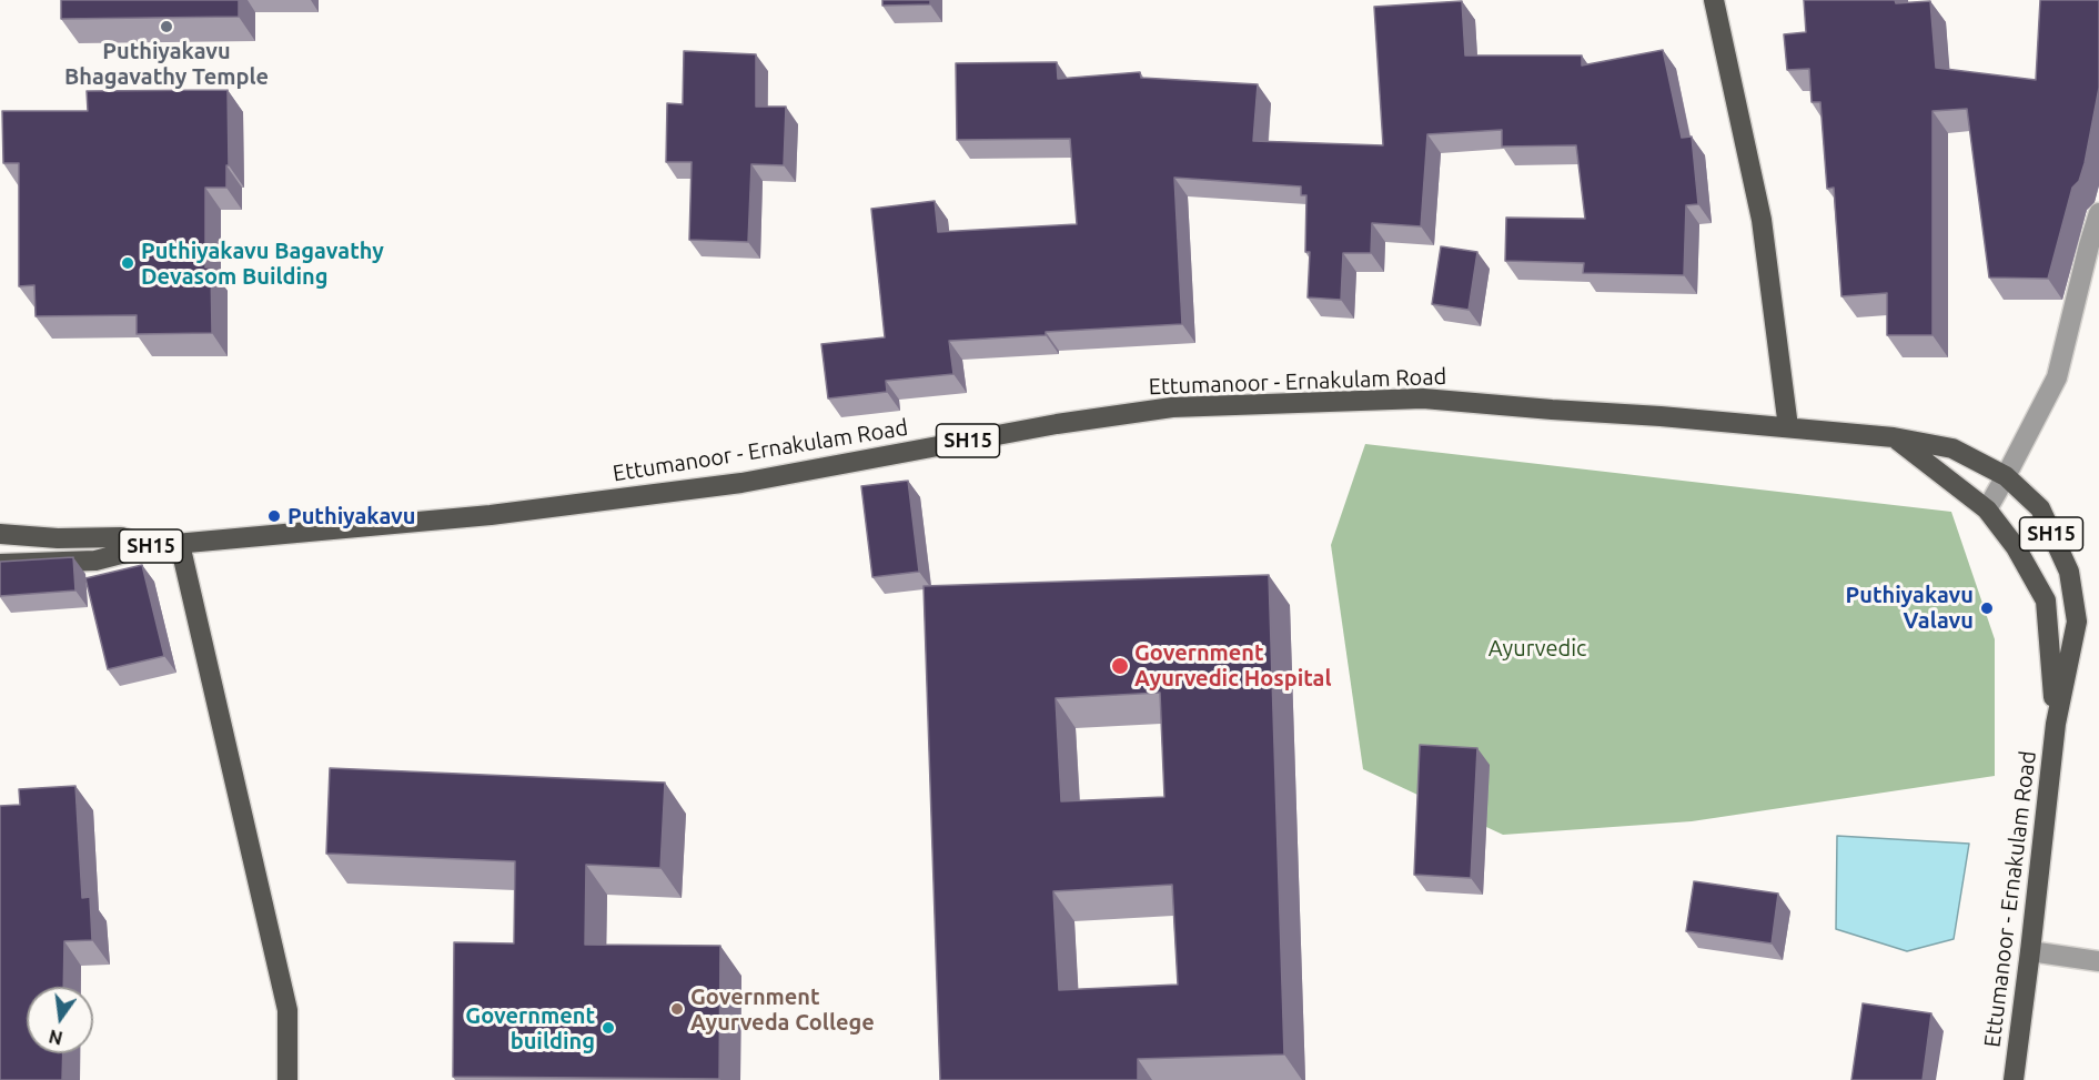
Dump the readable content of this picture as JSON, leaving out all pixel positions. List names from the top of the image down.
{
  "streets": {
    "main road": ["Ettumanoor - Ernakulam Road", "SH15"]
  },
  "parks": ["Ayurvedic"],
  "places": [
    "Puthiyakavu Bhagavathy Temple",
    "Puthiyakavu Bagavathy Devasom Building",
    "Puthiyakavu",
    "Puthiyakavu Valavu",
    "Government Ayurvedic Hospital",
    "Government Ayurveda College",
    "Government building"
  ],
  "north": "bottom"
}
